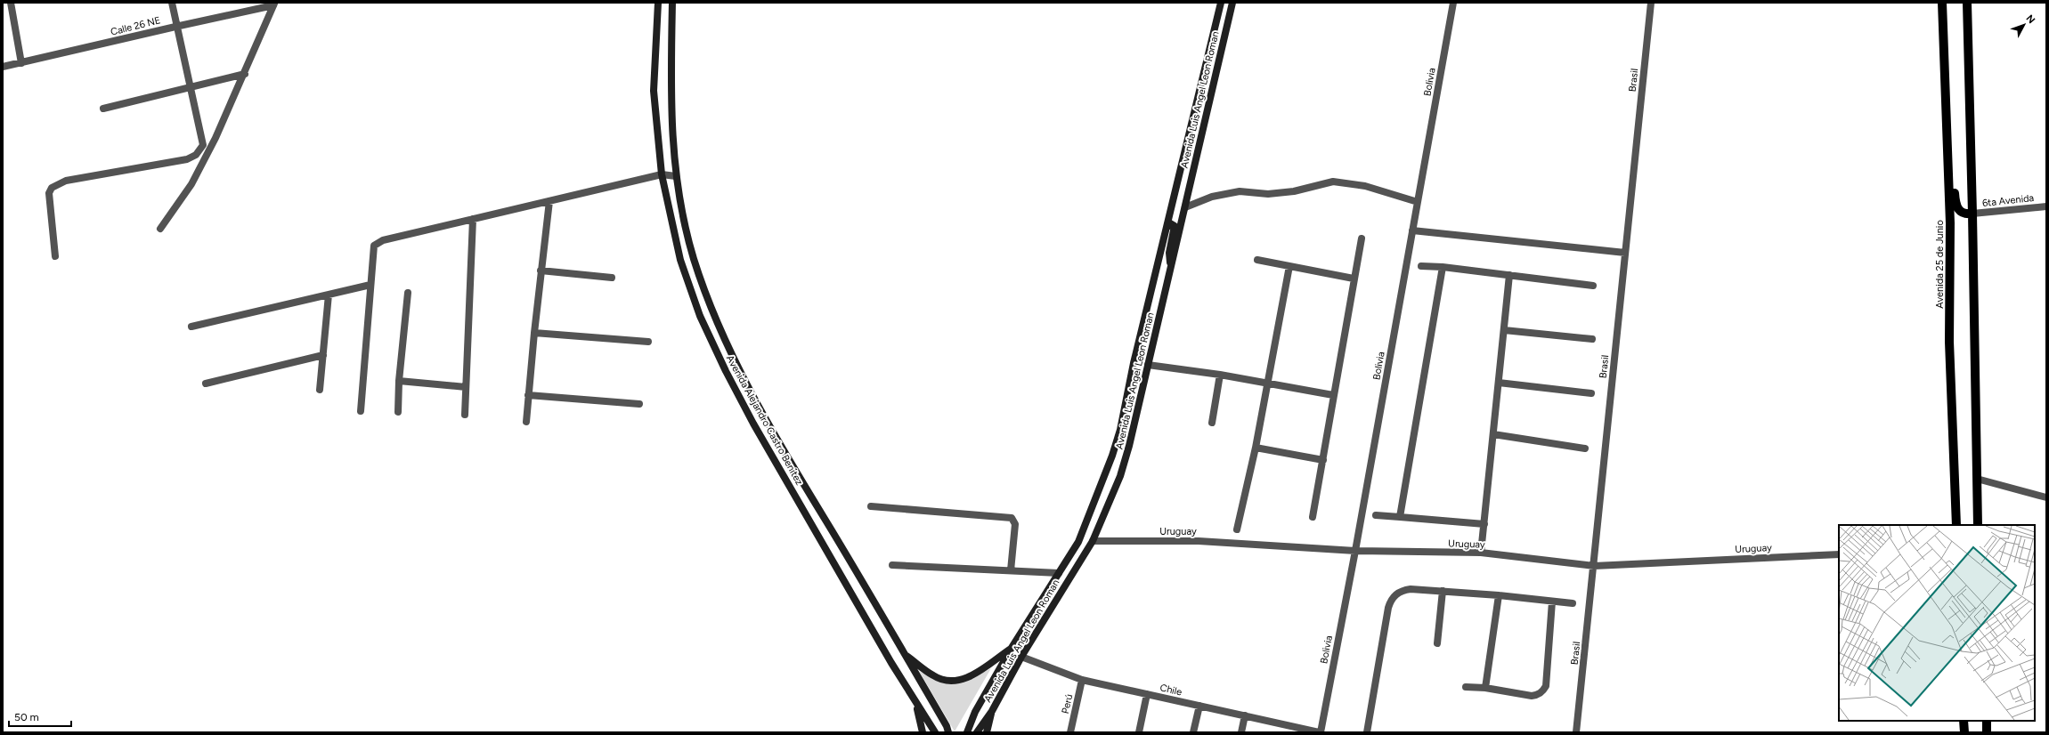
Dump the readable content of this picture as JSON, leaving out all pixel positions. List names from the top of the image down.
{
  "streets": {
    "main road": ["Avenida Luis Angel Leon Roman", "Avenida 25 de Junio", "Avenida Alejandro Castro Benitez"],
    "street": [
      "Calle 26 NE",
      "Brasil",
      "Bolivia",
      "6ta Avenida",
      "Uruguay",
      "Chile",
      "Perú"
    ]
  },
  "crossings": [
    ["Brasil", "Uruguay"],
    ["Bolivia", "Uruguay"],
    ["Bolivia", "Chile"],
    ["Avenida Luis Angel Leon Roman", "Uruguay"],
    ["Avenida Luis Angel Leon Roman", "Chile"],
    ["Chile", "Perú"]
  ],
  "scale_bar": "50 m",
  "north": "top right"
}
